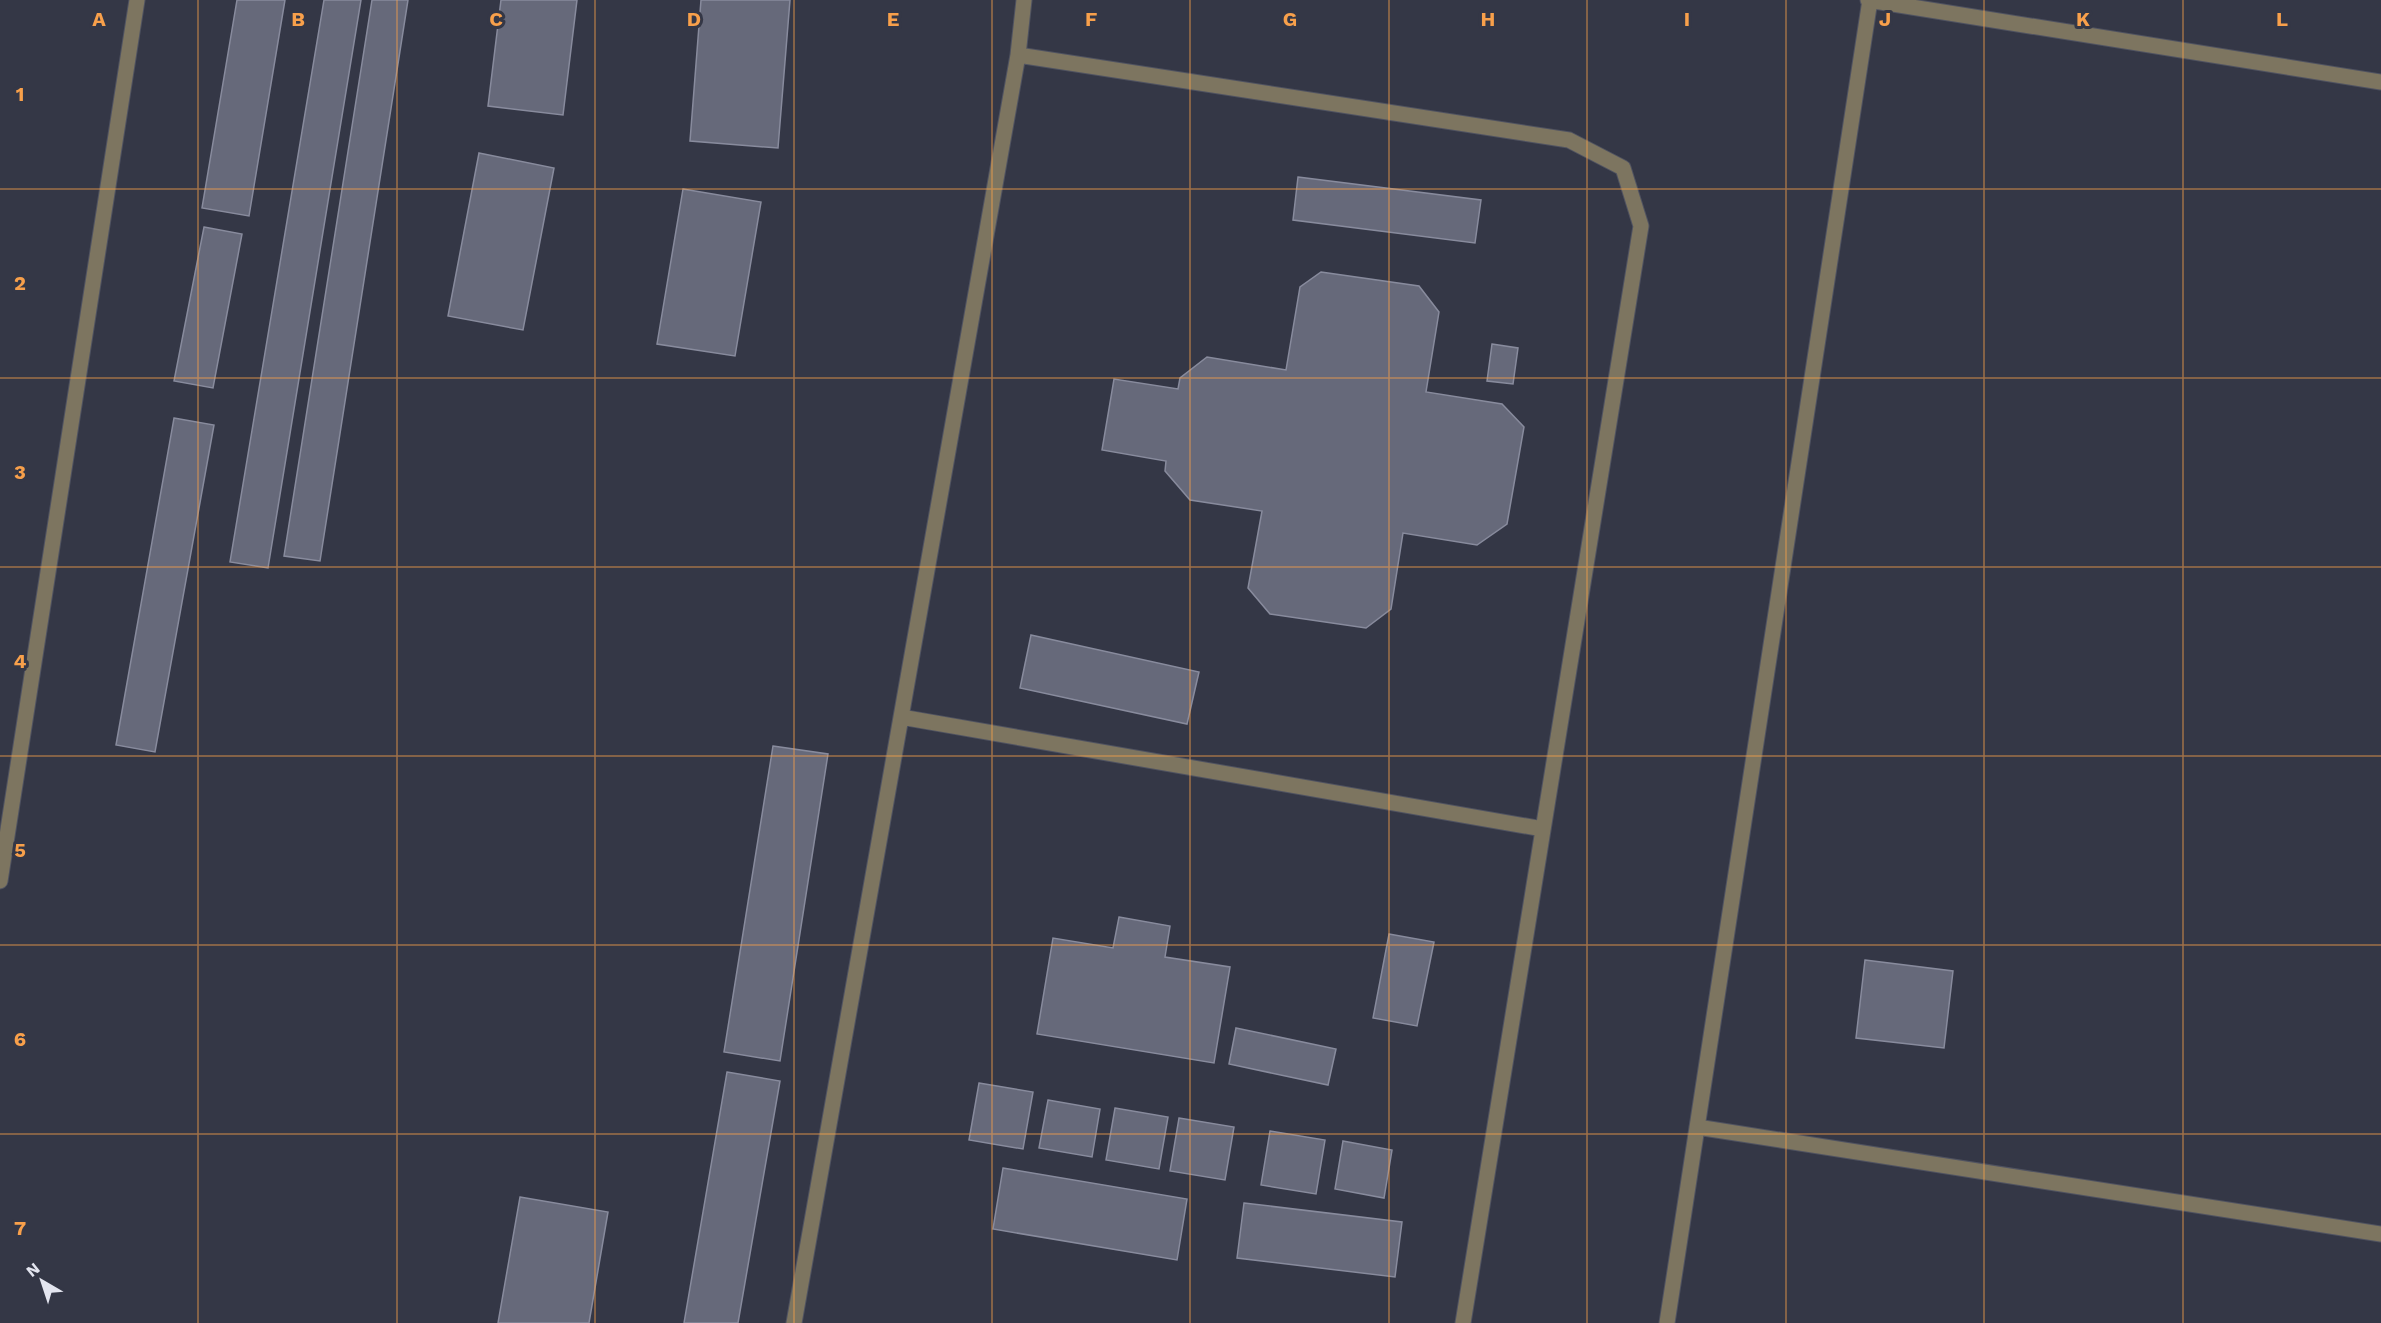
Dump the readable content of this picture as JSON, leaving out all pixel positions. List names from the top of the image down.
{
  "north": "top left",
  "grid": {
    "columns": [
      "A",
      "B",
      "C",
      "D",
      "E",
      "F",
      "G",
      "H",
      "I",
      "J",
      "K",
      "L"
    ],
    "rows": [
      "1",
      "2",
      "3",
      "4",
      "5",
      "6",
      "7"
    ]
  }
}
